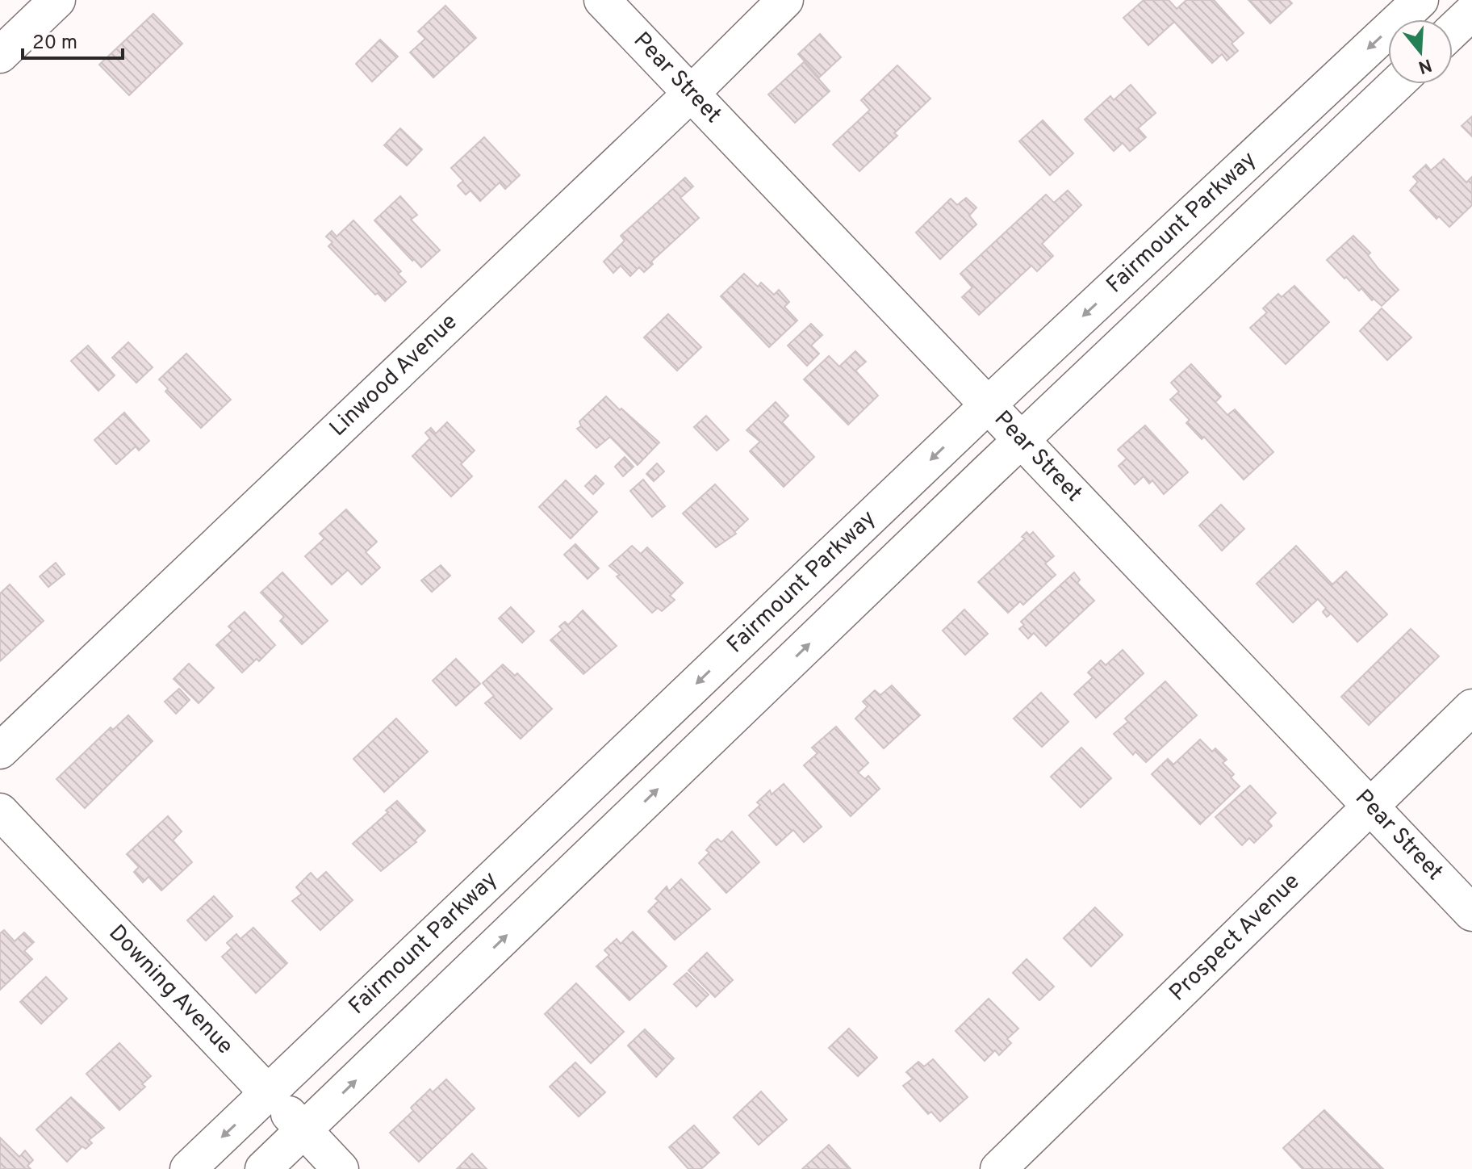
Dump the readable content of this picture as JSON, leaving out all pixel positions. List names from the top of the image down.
{
  "streets": {
    "street": [
      "Pear Street",
      "Fairmount Parkway",
      "Linwood Avenue",
      "Prospect Avenue",
      "Downing Avenue"
    ]
  },
  "crossings": [
    ["Pear Street", "Fairmount Parkway"],
    ["Pear Street", "Linwood Avenue"],
    ["Pear Street", "Prospect Avenue"],
    ["Fairmount Parkway", "Downing Avenue"]
  ],
  "scale_bar": "20 m",
  "north": "bottom"
}
